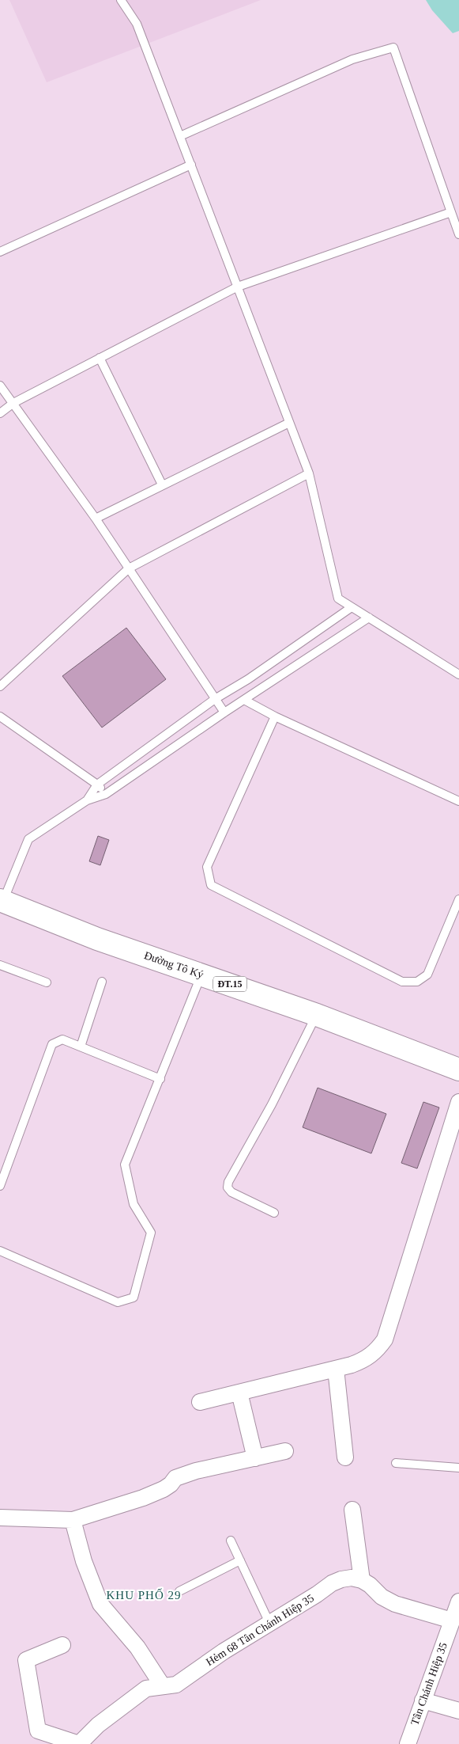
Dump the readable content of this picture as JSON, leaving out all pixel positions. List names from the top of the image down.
{
  "streets": {
    "main road": ["Đường Tô Ký", "ĐT.15"],
    "street": ["Hẻm 68 Tân Chánh Hiệp 35", "Tân Chánh Hiệp 35"]
  },
  "districts": ["KHU PHỐ 29"]
}
